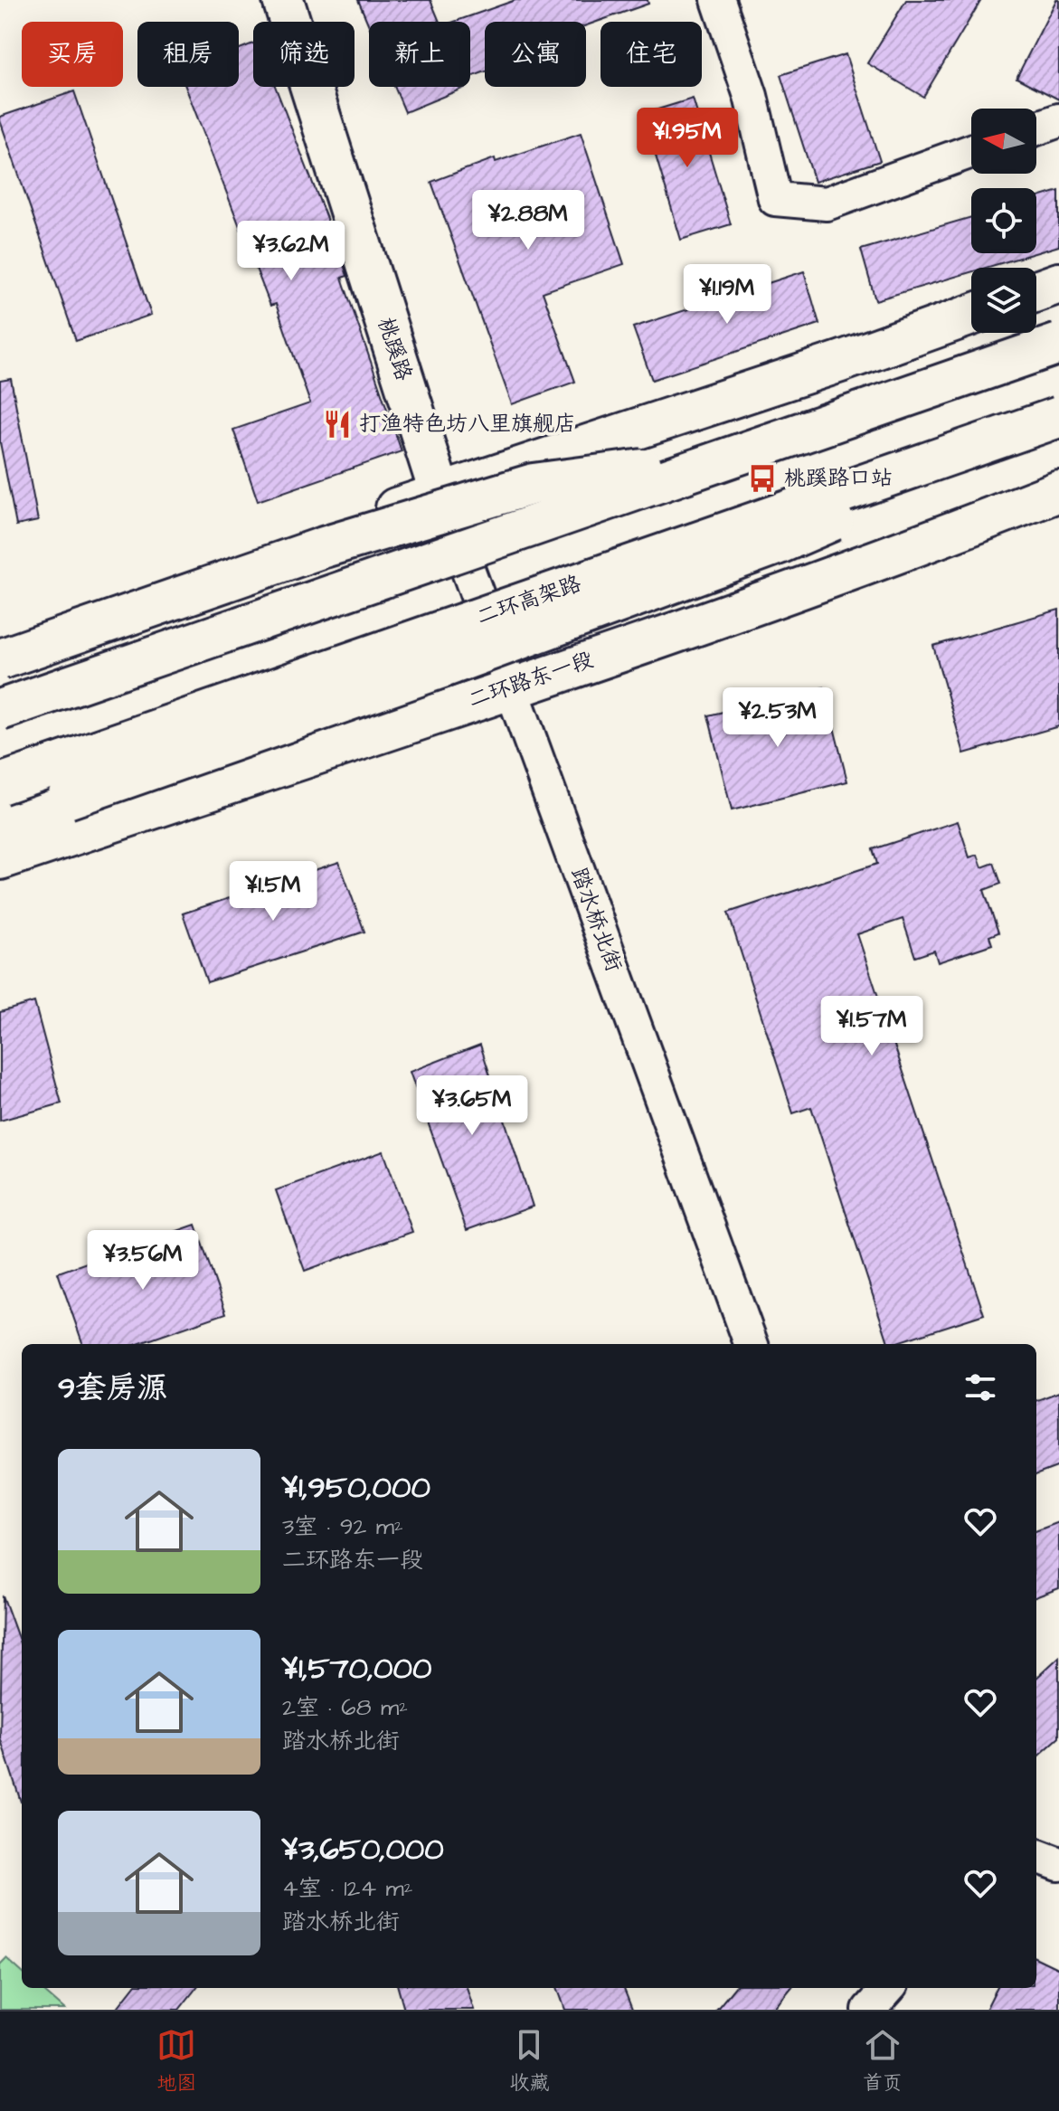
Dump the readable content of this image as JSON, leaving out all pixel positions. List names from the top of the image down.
{
  "streets": {
    "main road": ["桃蹊路", "二环高架路", "二环路东一段"],
    "street": ["踏水桥北街"]
  },
  "crossings": [
    ["桃蹊路", "踏水桥北街"],
    ["二环路东一段", "踏水桥北街"]
  ],
  "places": {
    "restaurant": ["打渔特色坊八里旗舰店"],
    "bus stop": ["桃蹊路口站"]
  },
  "north": "left",
  "page": {
    "chip": [
      "买房",
      "租房",
      "筛选",
      "新上",
      "公寓",
      "住宅"
    ],
    "price": [
      "¥1.95M",
      "¥2.88M",
      "¥3.62M",
      "¥1.19M",
      "¥2.53M",
      "¥1.5M",
      "¥1.57M",
      "¥3.65M",
      "¥3.56M"
    ],
    "heading": "9套房源",
    "list": [
      {
        "name": "¥1,950,000",
        "note": "3室 · 92 m² · 二环路东一段"
      },
      {
        "name": "¥1,570,000",
        "note": "2室 · 68 m² · 踏水桥北街"
      },
      {
        "name": "¥3,650,000",
        "note": "4室 · 124 m² · 踏水桥北街"
      }
    ],
    "tabs": ["地图", "收藏", "首页"]
  }
}
